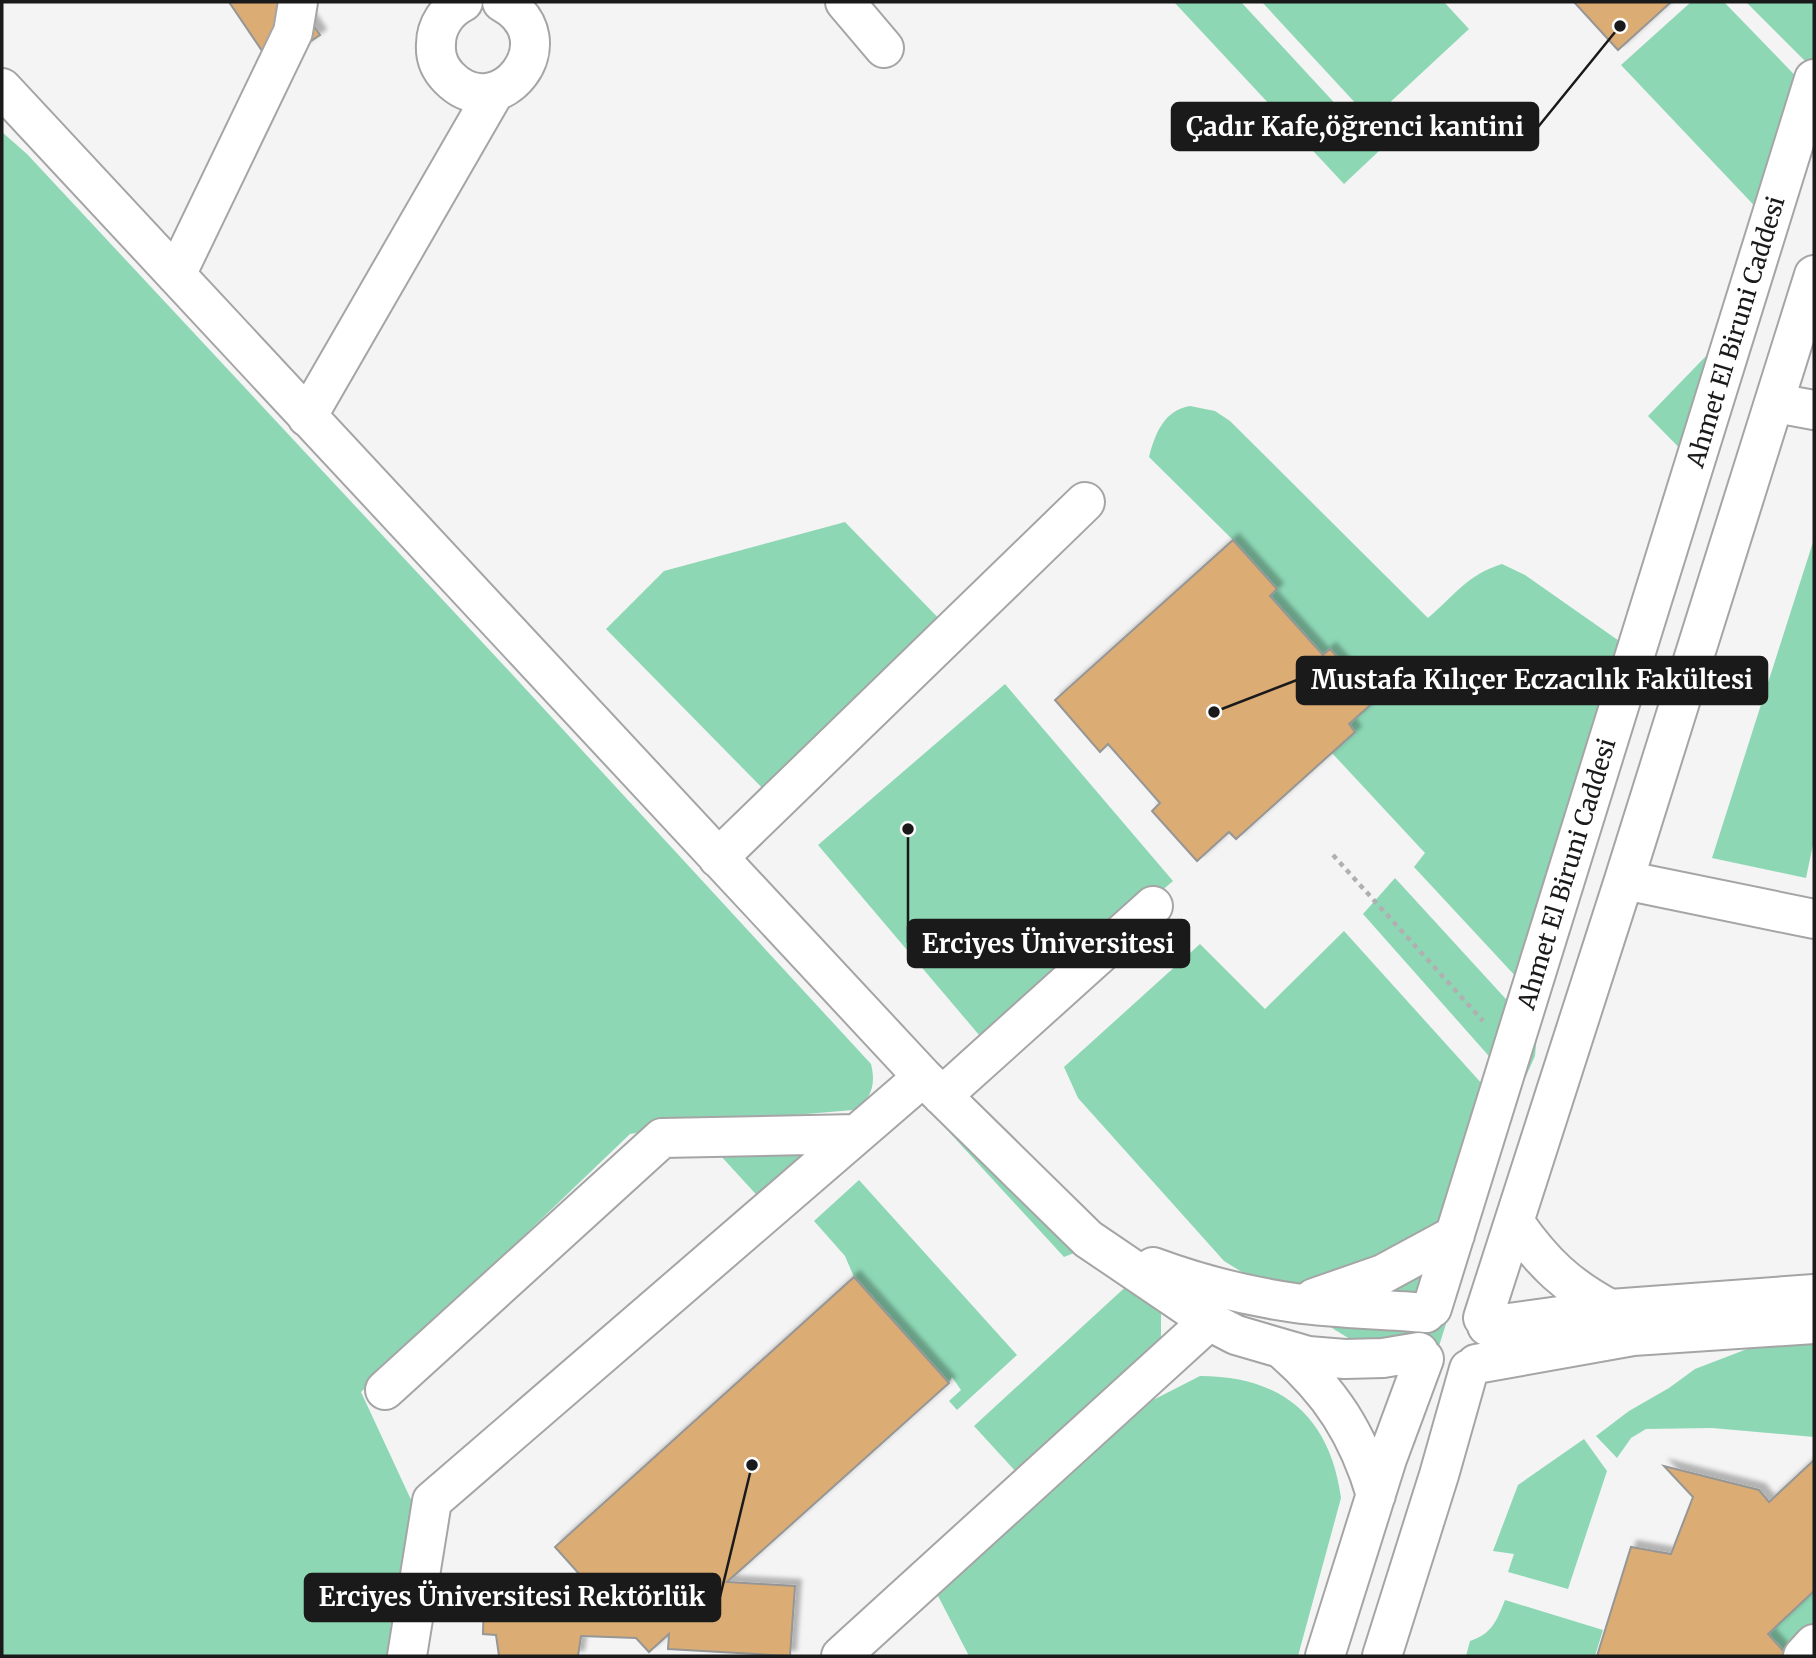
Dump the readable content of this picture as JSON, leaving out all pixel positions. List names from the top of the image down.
{
  "streets": {
    "street": ["Ahmet El Biruni Caddesi"]
  },
  "places": [
    "Çadır Kafe,öğrenci kantini",
    "Mustafa Kılıçer Eczacılık Fakültesi",
    "Erciyes Üniversitesi",
    "Erciyes Üniversitesi Rektörlük"
  ]
}
